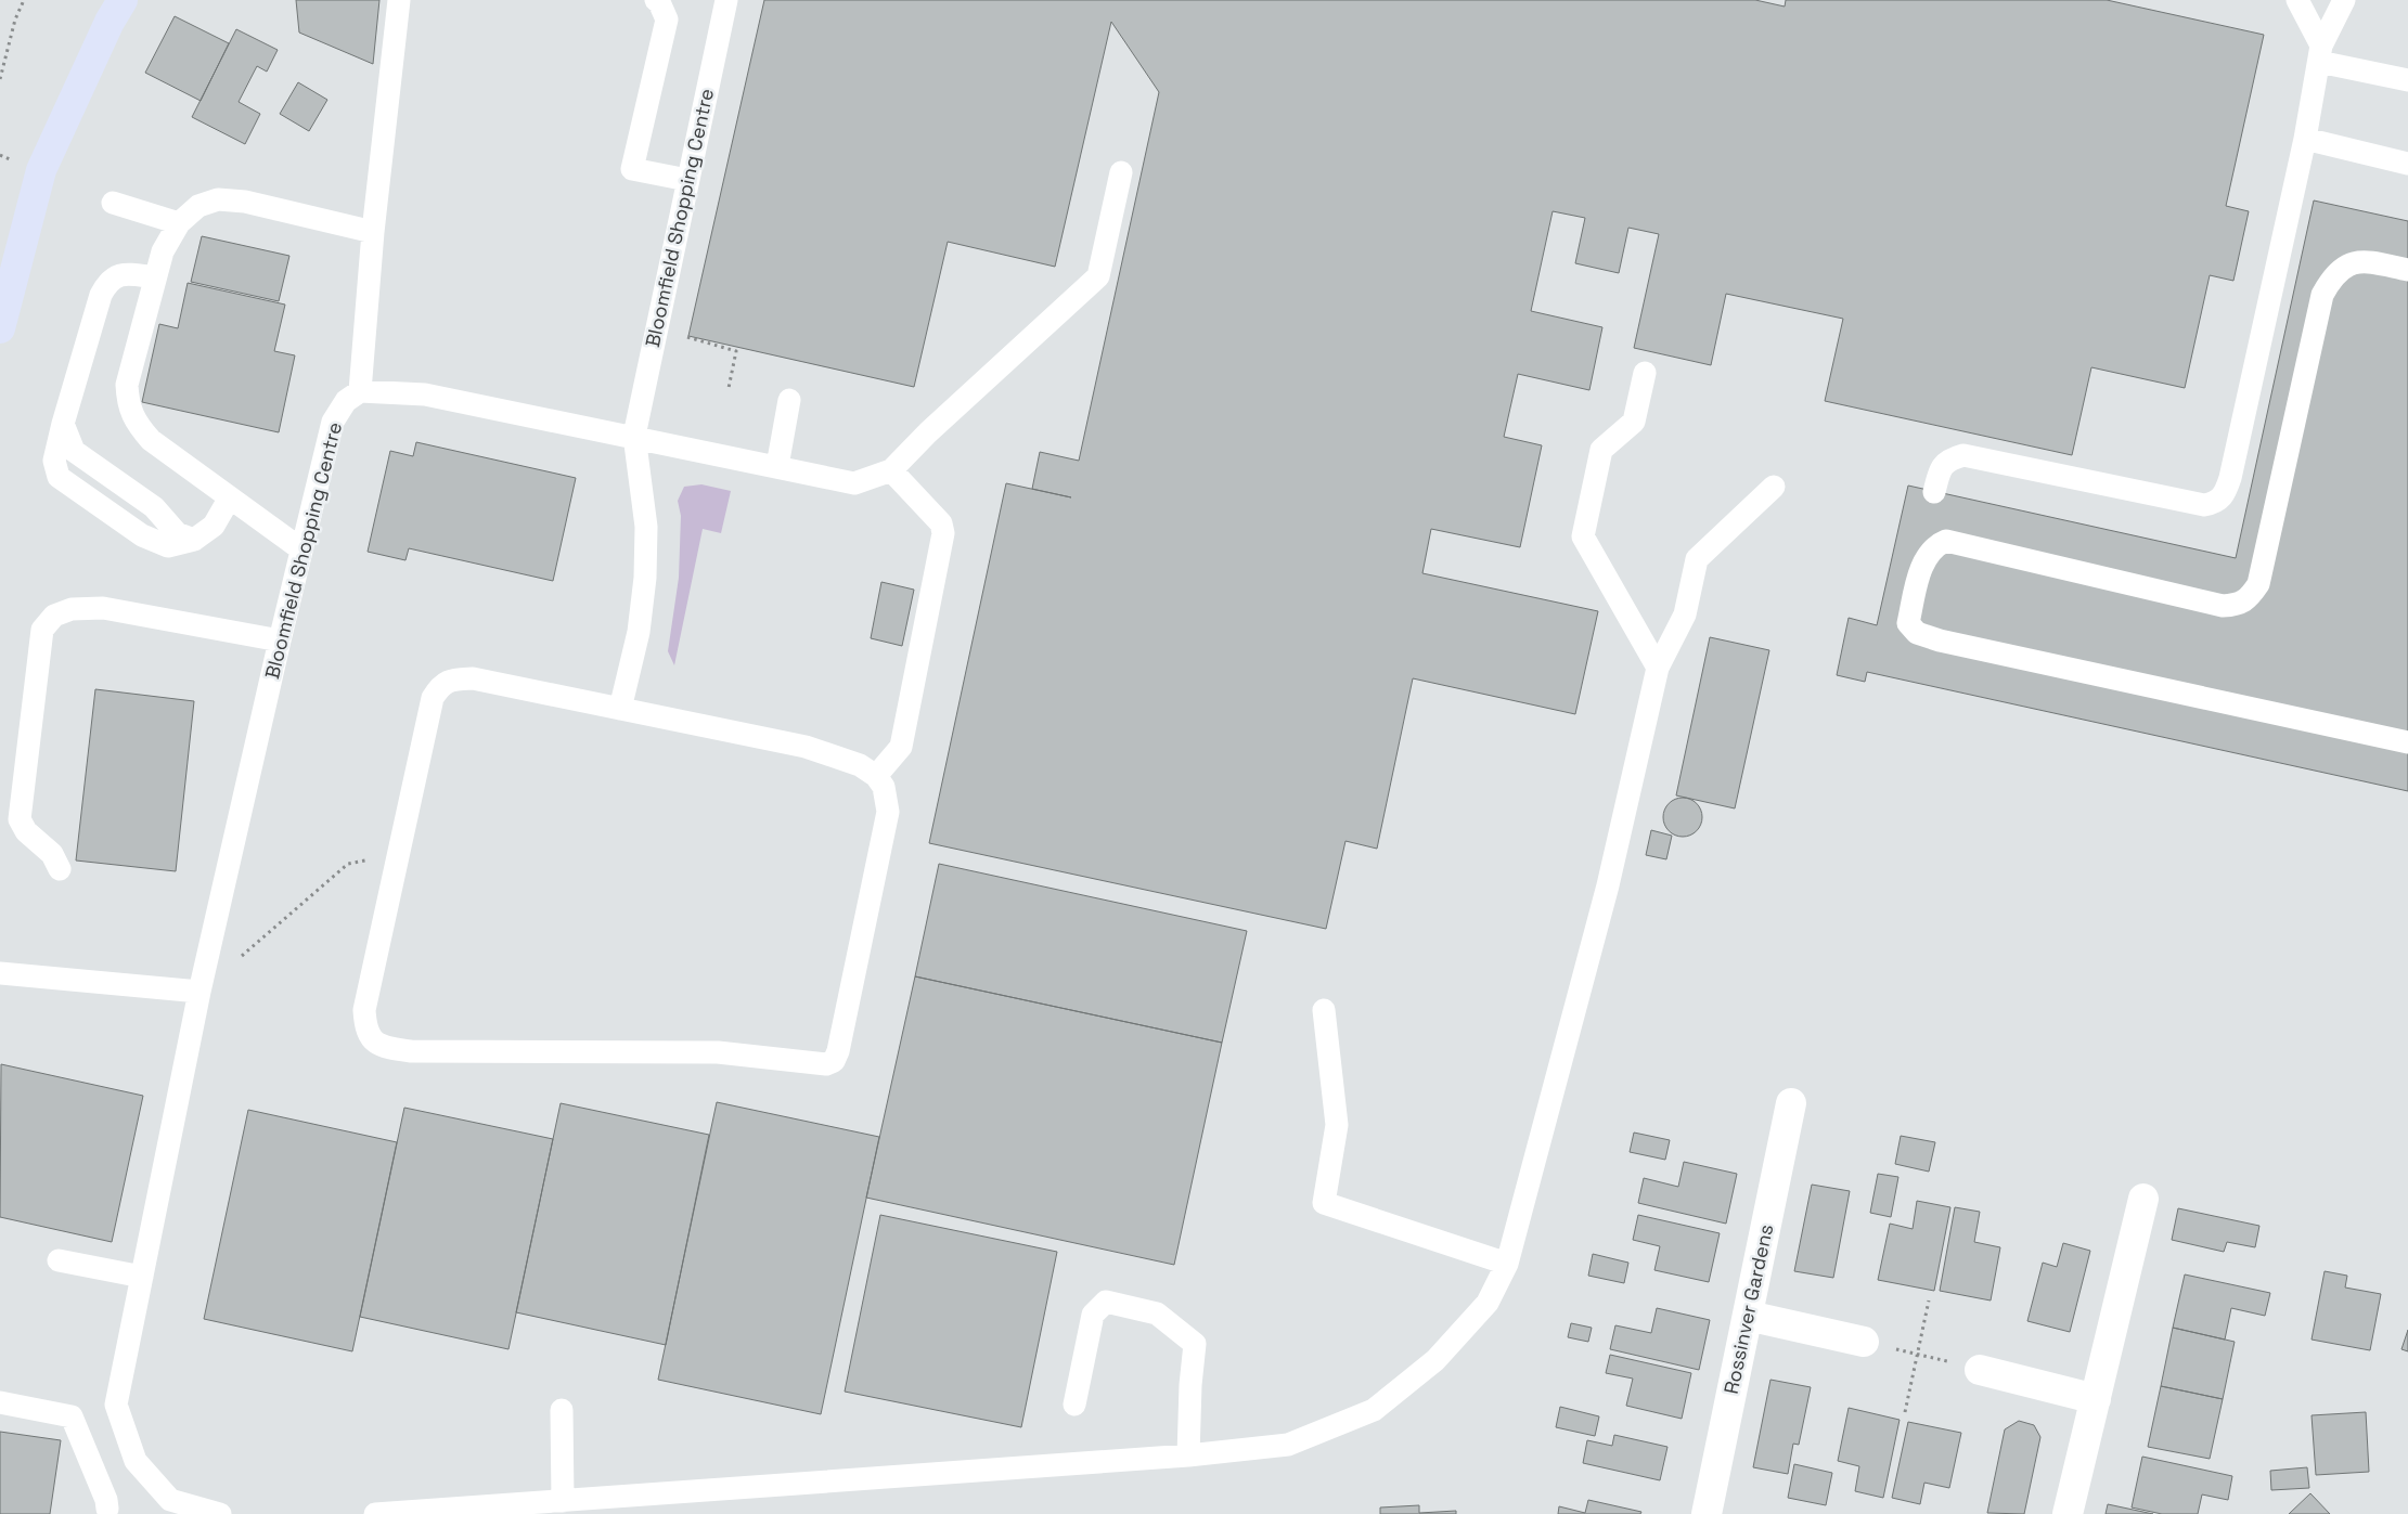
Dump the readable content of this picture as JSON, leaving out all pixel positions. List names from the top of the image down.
{
  "streets": {
    "street": ["Rossinver Gardens"],
    "lane": ["Bloomfield Shopping Centre"]
  }
}
